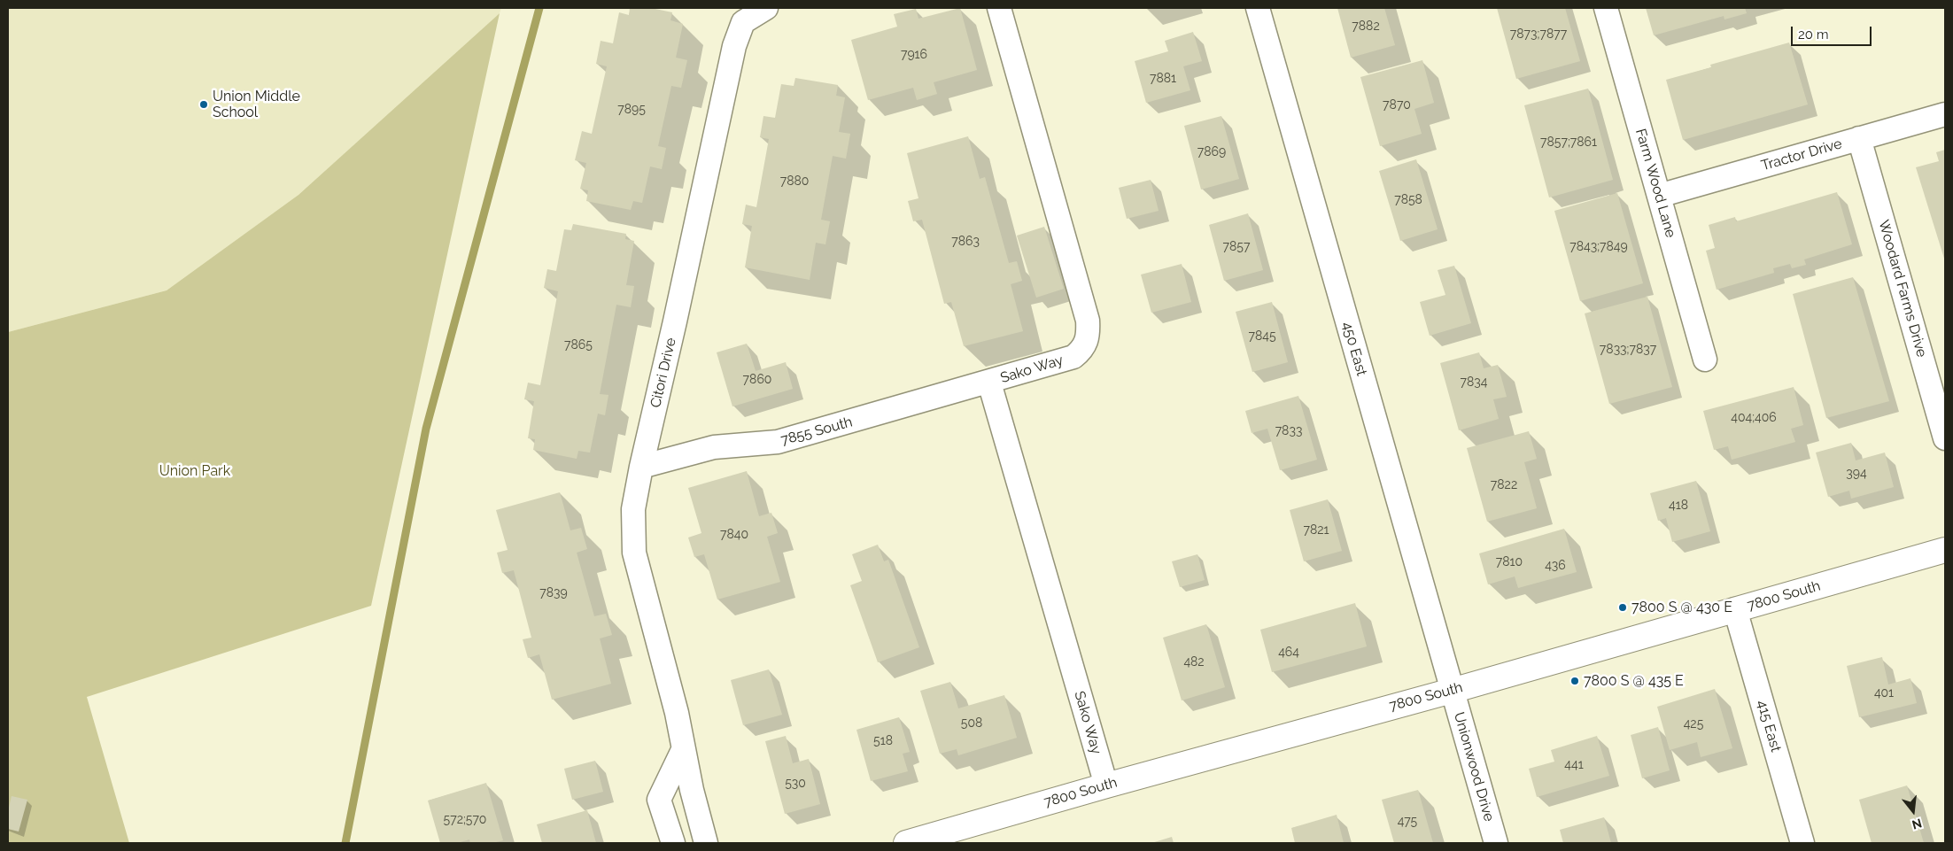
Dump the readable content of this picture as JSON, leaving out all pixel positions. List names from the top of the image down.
{
  "streets": {
    "main road": ["7800 South"],
    "street": [
      "Tractor Drive",
      "Farm Wood Lane",
      "Woodard Farms Drive",
      "450 East",
      "Sako Way",
      "Citori Drive",
      "7855 South",
      "415 East",
      "Unionwood Drive"
    ]
  },
  "crossings": [
    ["Tractor Drive", "Farm Wood Lane"],
    ["Tractor Drive", "Woodard Farms Drive"],
    ["450 East", "7800 South"],
    ["450 East", "Unionwood Drive"],
    ["Sako Way", "7855 South"],
    ["Sako Way", "7800 South"],
    ["Citori Drive", "7855 South"],
    ["7800 South", "415 East"],
    ["7800 South", "Unionwood Drive"]
  ],
  "parks": ["Union Park"],
  "places": ["Union Middle School", "7800 S @ 430 E", "7800 S @ 435 E"],
  "house_numbers": [
    "7882",
    "7873;7877",
    "7916",
    "7881",
    "7870",
    "7895",
    "7857;7861",
    "7869",
    "7880",
    "7858",
    "7863",
    "7857",
    "7843;7849",
    "7845",
    "7865",
    "7833;7837",
    "7860",
    "7834",
    "404;406",
    "7833",
    "394",
    "7822",
    "418",
    "7821",
    "7840",
    "7810",
    "436",
    "7839",
    "464",
    "482",
    "401",
    "508",
    "425",
    "518",
    "441",
    "530",
    "572;570",
    "475"
  ],
  "scale_bar": "20 m",
  "north": "bottom"
}
